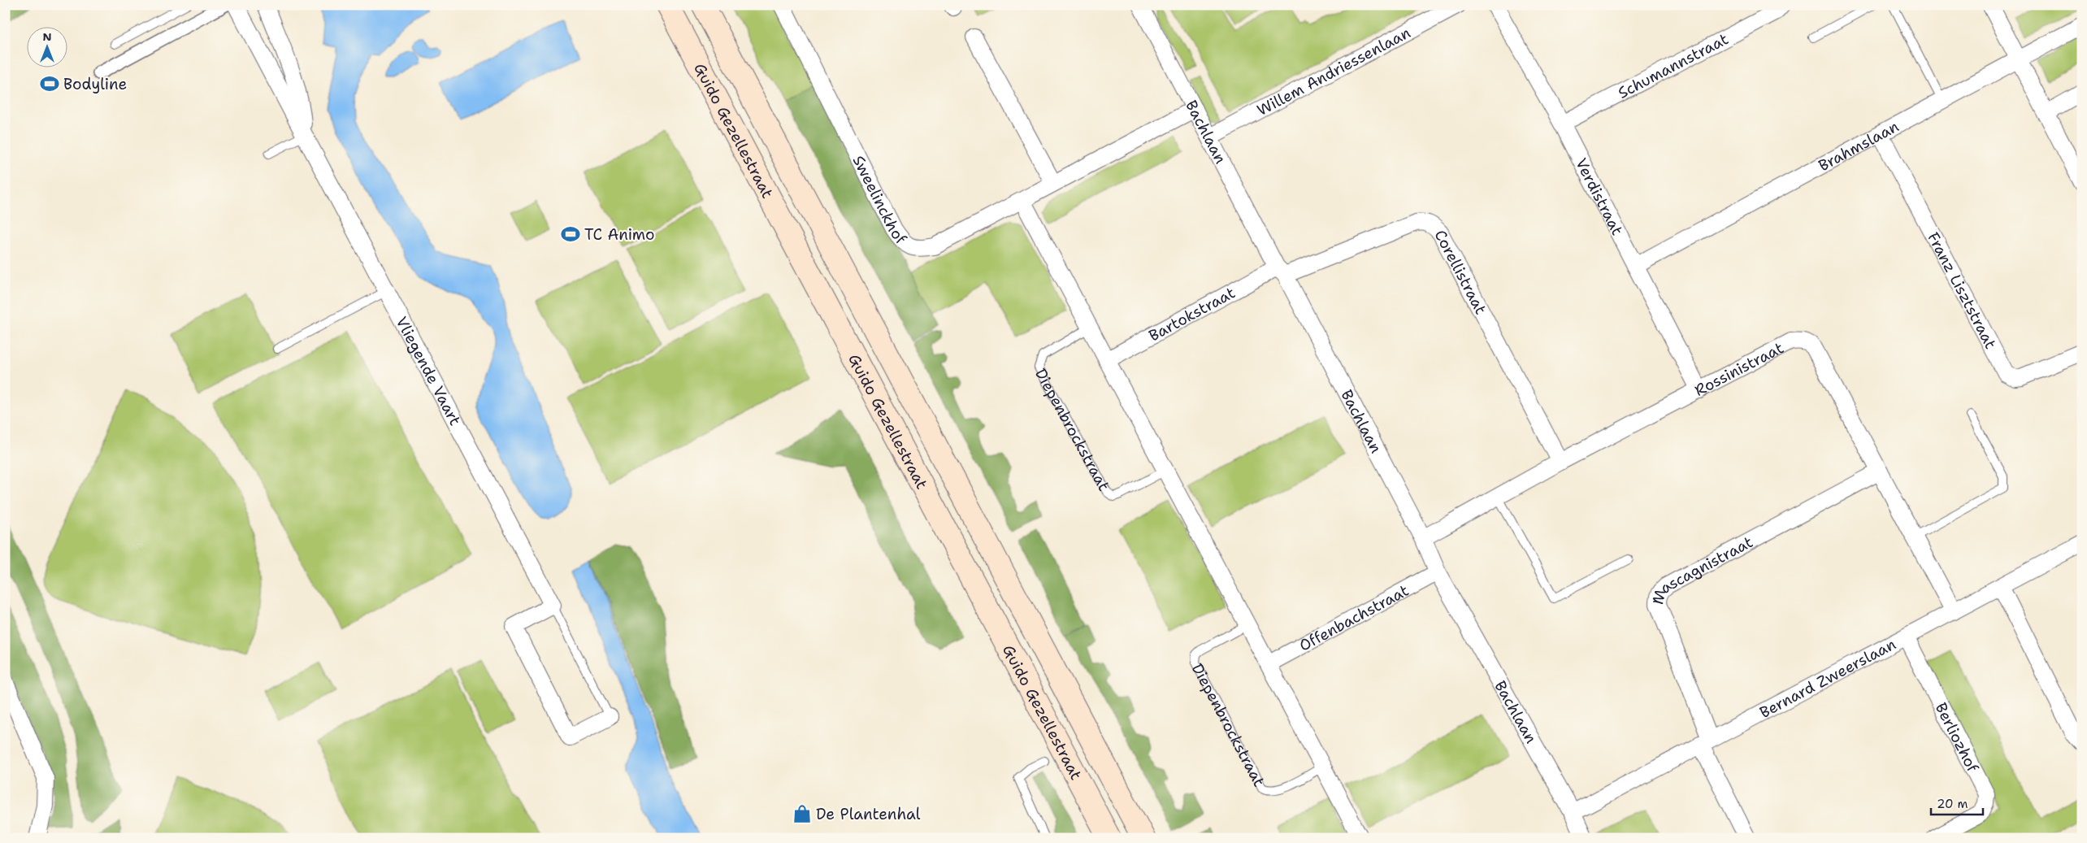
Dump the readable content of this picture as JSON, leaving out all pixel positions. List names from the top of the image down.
{
  "streets": {
    "main road": ["Guido Gezellestraat"],
    "street": [
      "Schumannstraat",
      "Willem Andriessenlaan",
      "Bachlaan",
      "Brahmslaan",
      "Verdistraat",
      "Sweelinckhof",
      "Corellistraat",
      "Franz Lisztstraat",
      "Bartokstraat",
      "Rossinistraat",
      "Vliegende Vaart",
      "Mascagnistraat",
      "Offenbachstraat",
      "Bernard Zweerslaan",
      "Berliozhof"
    ],
    "lane": ["Diepenbrockstraat"]
  },
  "crossings": [
    ["Schumannstraat", "Verdistraat"],
    ["Willem Andriessenlaan", "Bachlaan"],
    ["Bachlaan", "Sweelinckhof"],
    ["Bachlaan", "Corellistraat"],
    ["Bachlaan", "Bartokstraat"],
    ["Bachlaan", "Rossinistraat"],
    ["Bachlaan", "Offenbachstraat"],
    ["Bachlaan", "Bernard Zweerslaan"],
    ["Brahmslaan", "Verdistraat"],
    ["Brahmslaan", "Franz Lisztstraat"],
    ["Verdistraat", "Rossinistraat"],
    ["Corellistraat", "Bartokstraat"],
    ["Corellistraat", "Rossinistraat"],
    ["Rossinistraat", "Mascagnistraat"],
    ["Rossinistraat", "Bernard Zweerslaan"],
    ["Mascagnistraat", "Bernard Zweerslaan"],
    ["Bernard Zweerslaan", "Berliozhof"]
  ],
  "places": {
    "sports": ["Bodyline", "TC Animo"],
    "shop": ["De Plantenhal"]
  },
  "scale_bar": "20 m",
  "north": "top"
}
